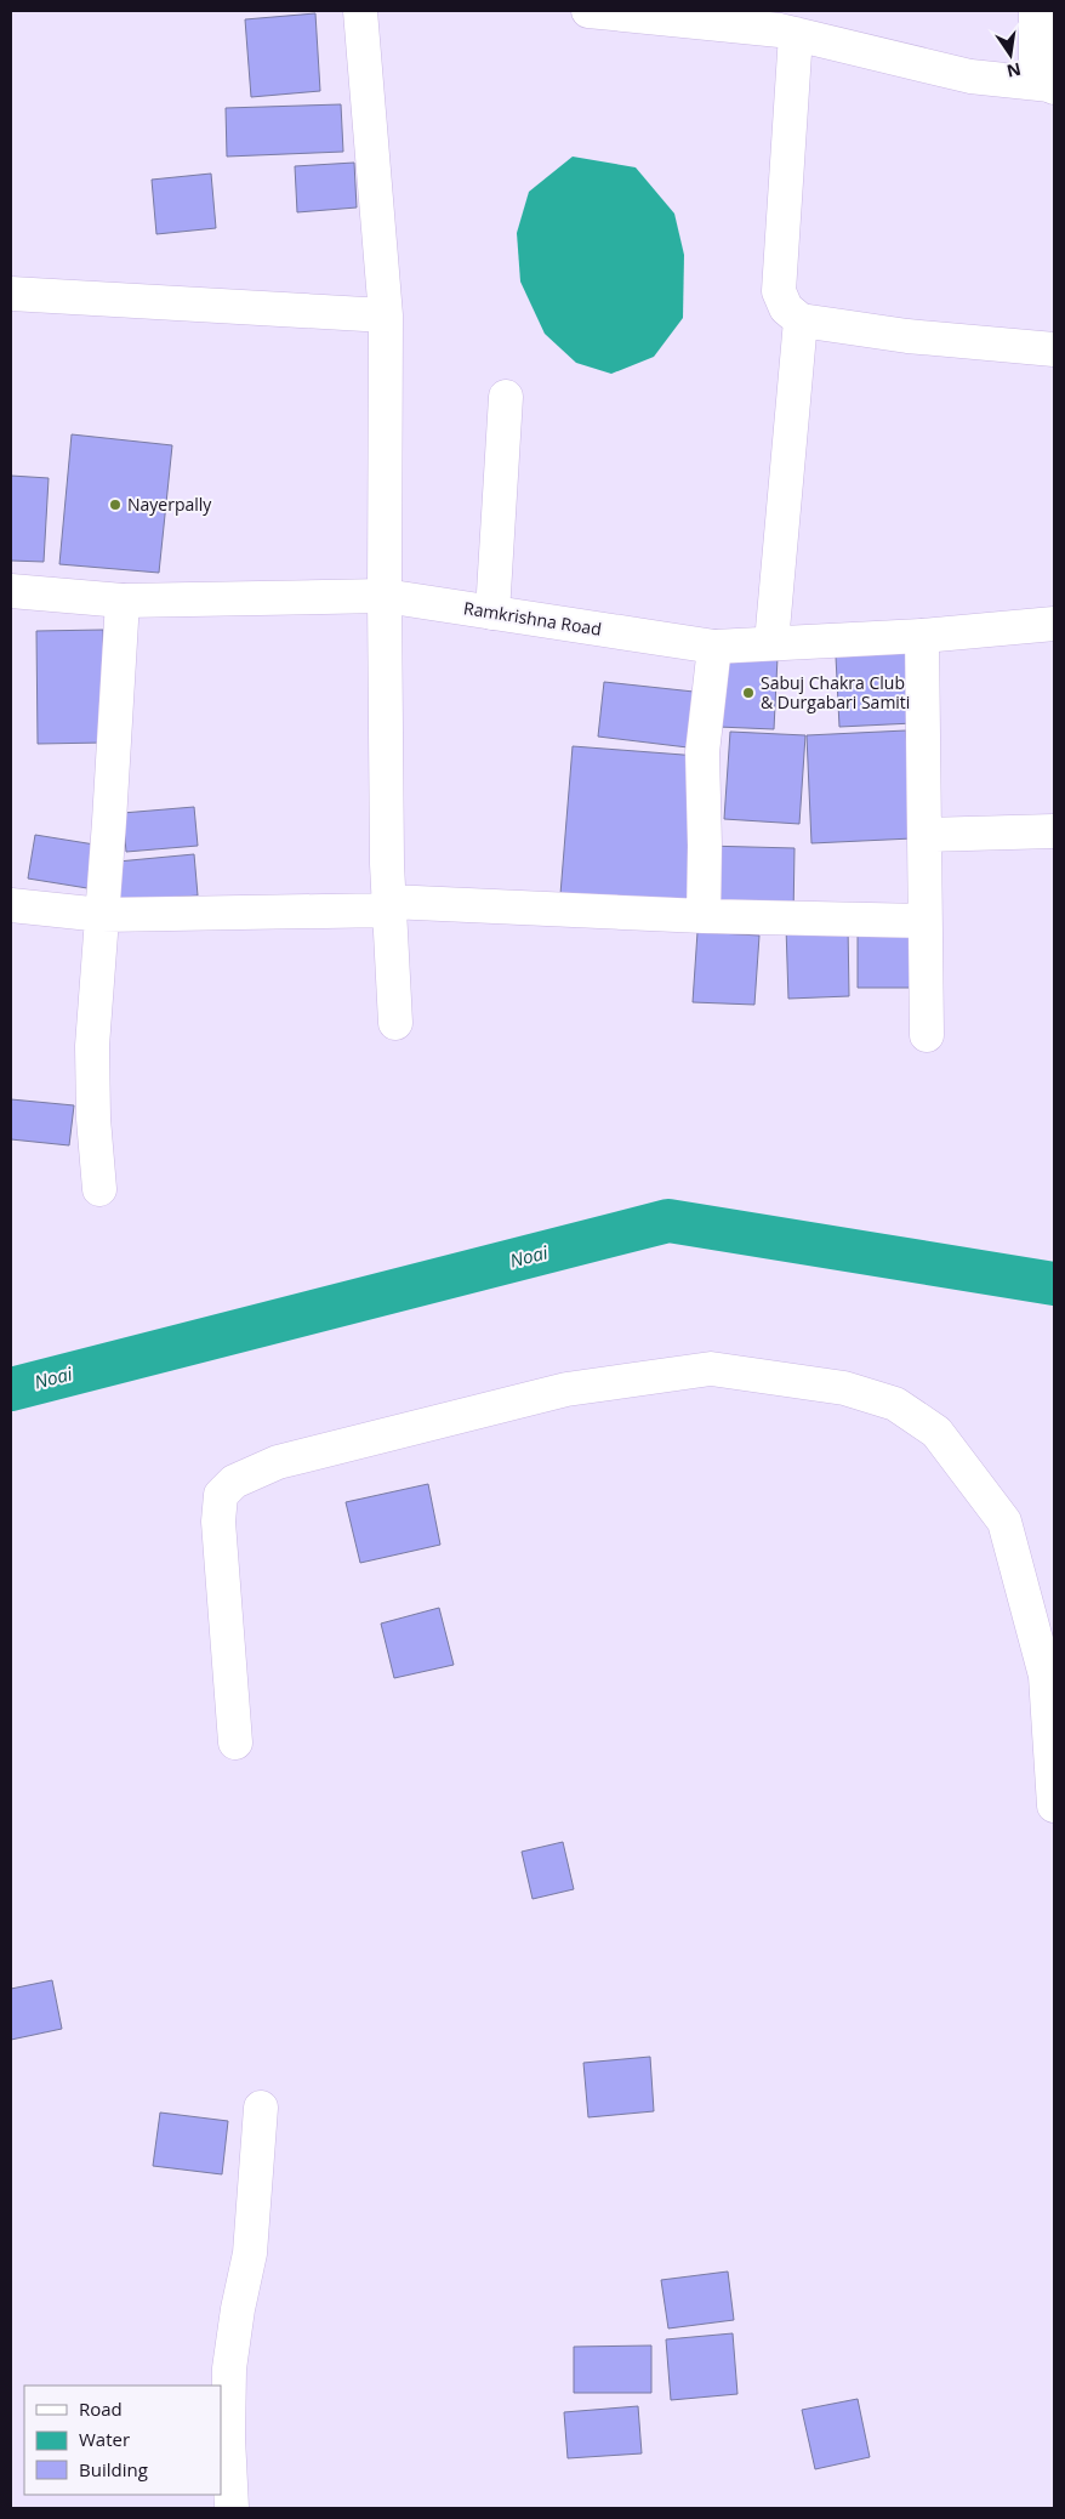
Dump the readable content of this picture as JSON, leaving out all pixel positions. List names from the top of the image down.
{
  "streets": {
    "street": ["Ramkrishna Road"]
  },
  "water": ["Noai"],
  "places": ["Nayerpally", "Sabuj Chakra Club & Durgabari Samiti"],
  "legend": ["Road", "Water", "Building"],
  "north": "bottom"
}
